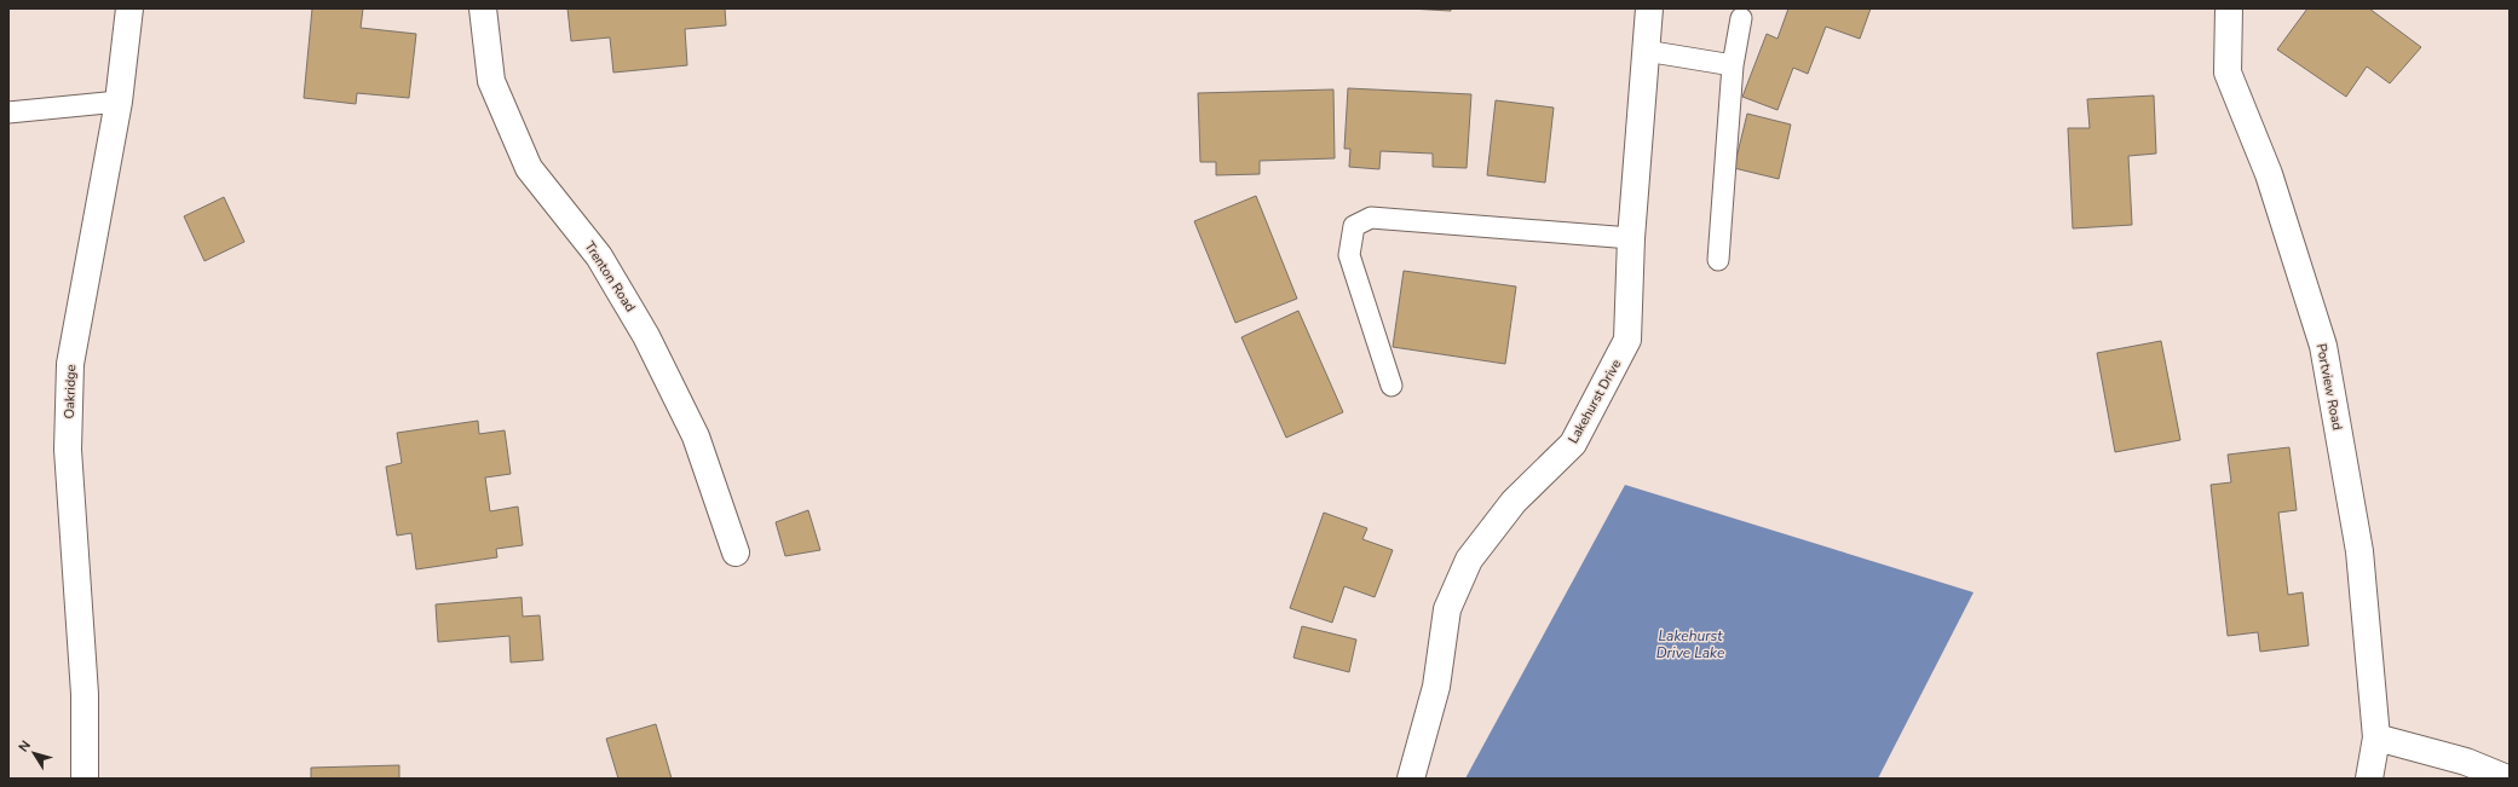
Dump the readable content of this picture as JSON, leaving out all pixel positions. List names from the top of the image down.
{
  "streets": {
    "street": [
      "Trenton Road",
      "Portview Road",
      "Oakridge",
      "Lakehurst Drive"
    ]
  },
  "water": ["Lakehurst Drive Lake"],
  "north": "top left"
}
